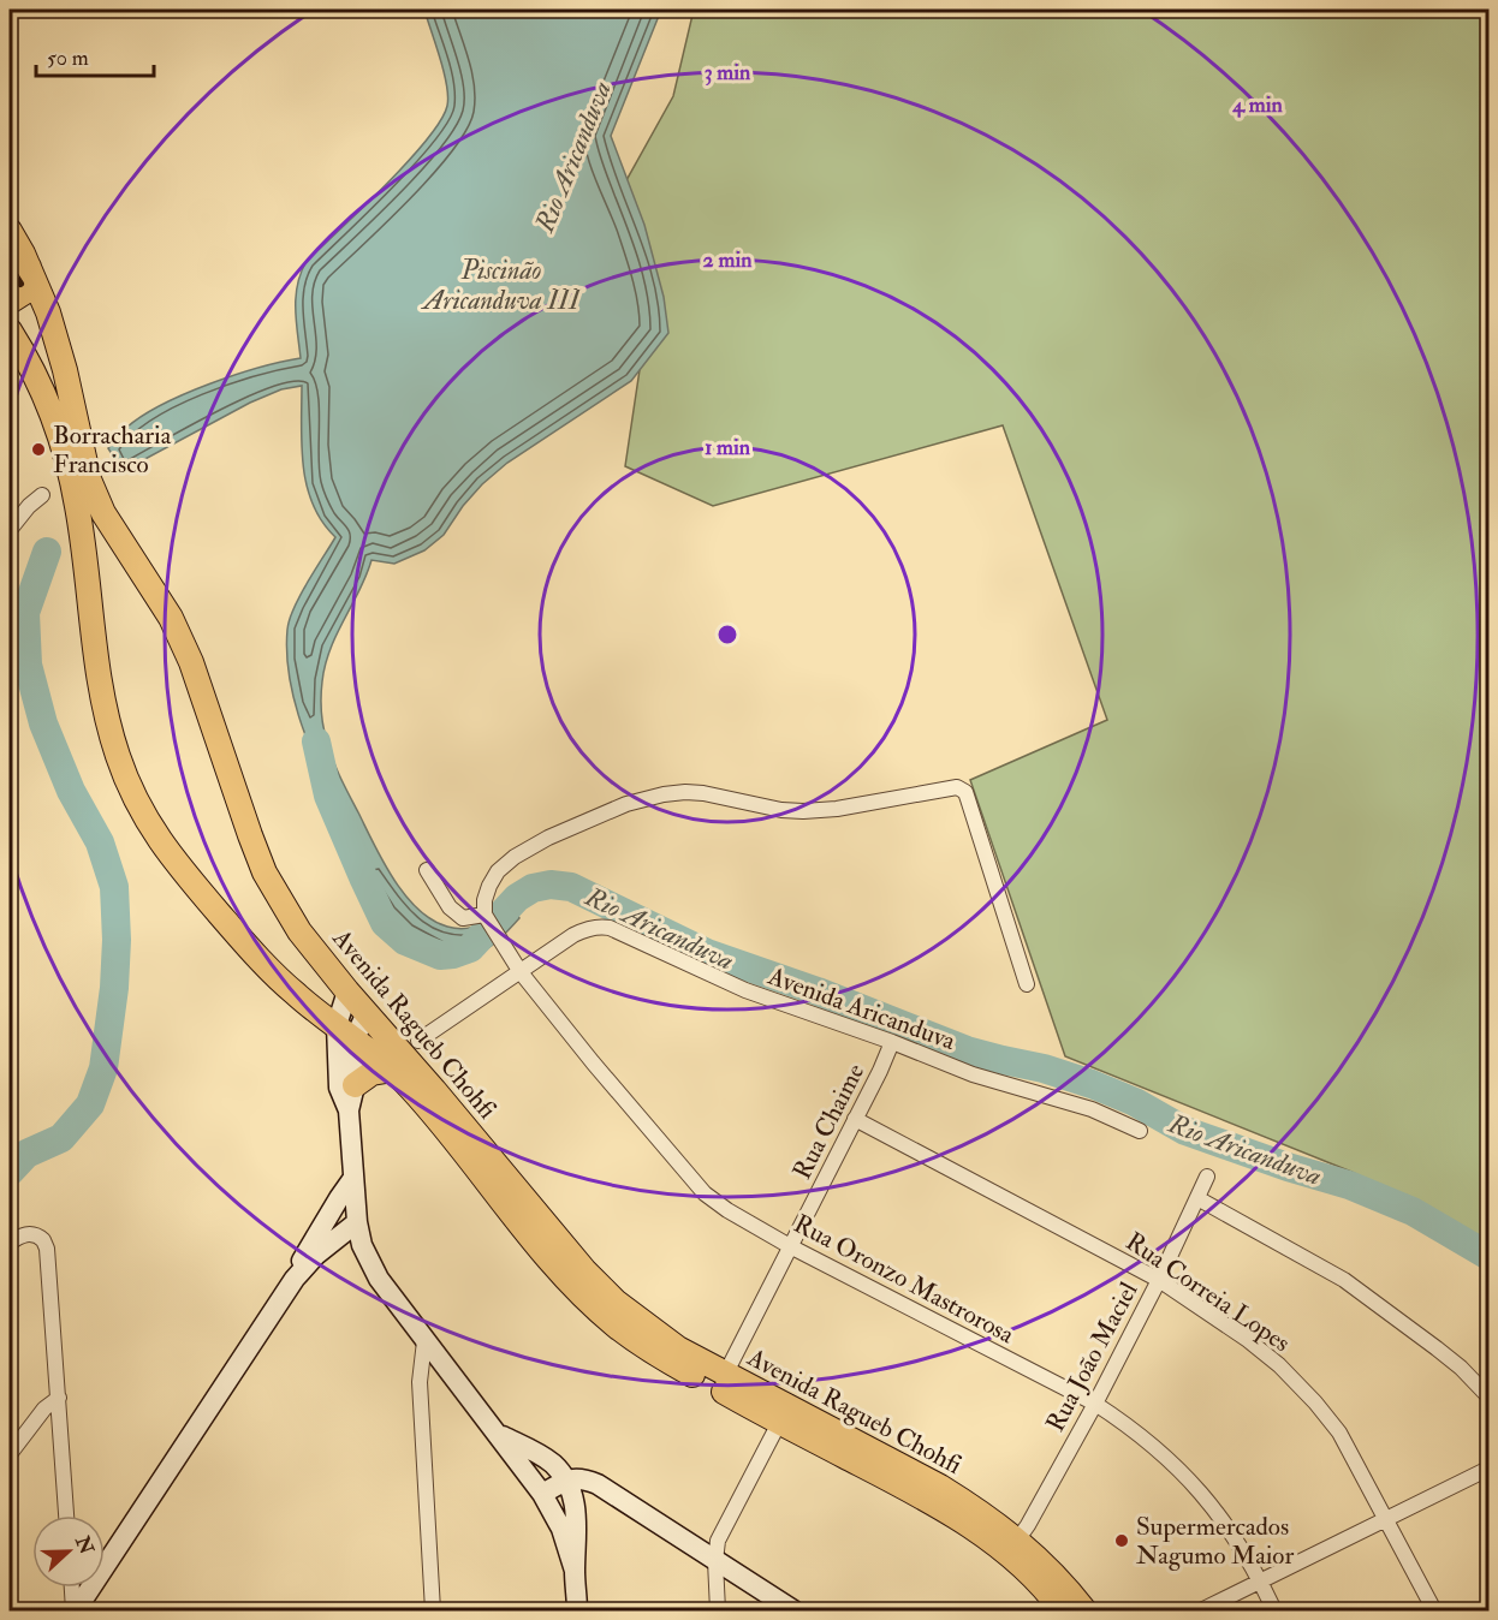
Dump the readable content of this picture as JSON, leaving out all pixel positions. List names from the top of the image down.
{
  "streets": {
    "main road": ["Avenida Ragueb Chohfi"],
    "street": [
      "Avenida Aricanduva",
      "Rua Chaime",
      "Rua Oronzo Mastrorosa",
      "Rua Correia Lopes",
      "Rua João Maciel"
    ]
  },
  "crossings": [
    ["Avenida Aricanduva", "Rua Chaime"],
    ["Avenida Aricanduva", "Rua Oronzo Mastrorosa"],
    ["Avenida Ragueb Chohfi", "Rua Chaime"],
    ["Avenida Ragueb Chohfi", "Rua João Maciel"],
    ["Rua Chaime", "Rua Oronzo Mastrorosa"],
    ["Rua Chaime", "Rua Correia Lopes"],
    ["Rua Oronzo Mastrorosa", "Rua João Maciel"],
    ["Rua Correia Lopes", "Rua João Maciel"]
  ],
  "water": ["Rio Aricanduva", "Piscinão Aricanduva III"],
  "places": ["Borracharia Francisco", "Supermercados Nagumo Maior"],
  "scale_bar": "50 m",
  "north": "right",
  "rings": [
    "3 min",
    "4 min",
    "2 min",
    "1 min"
  ]
}
